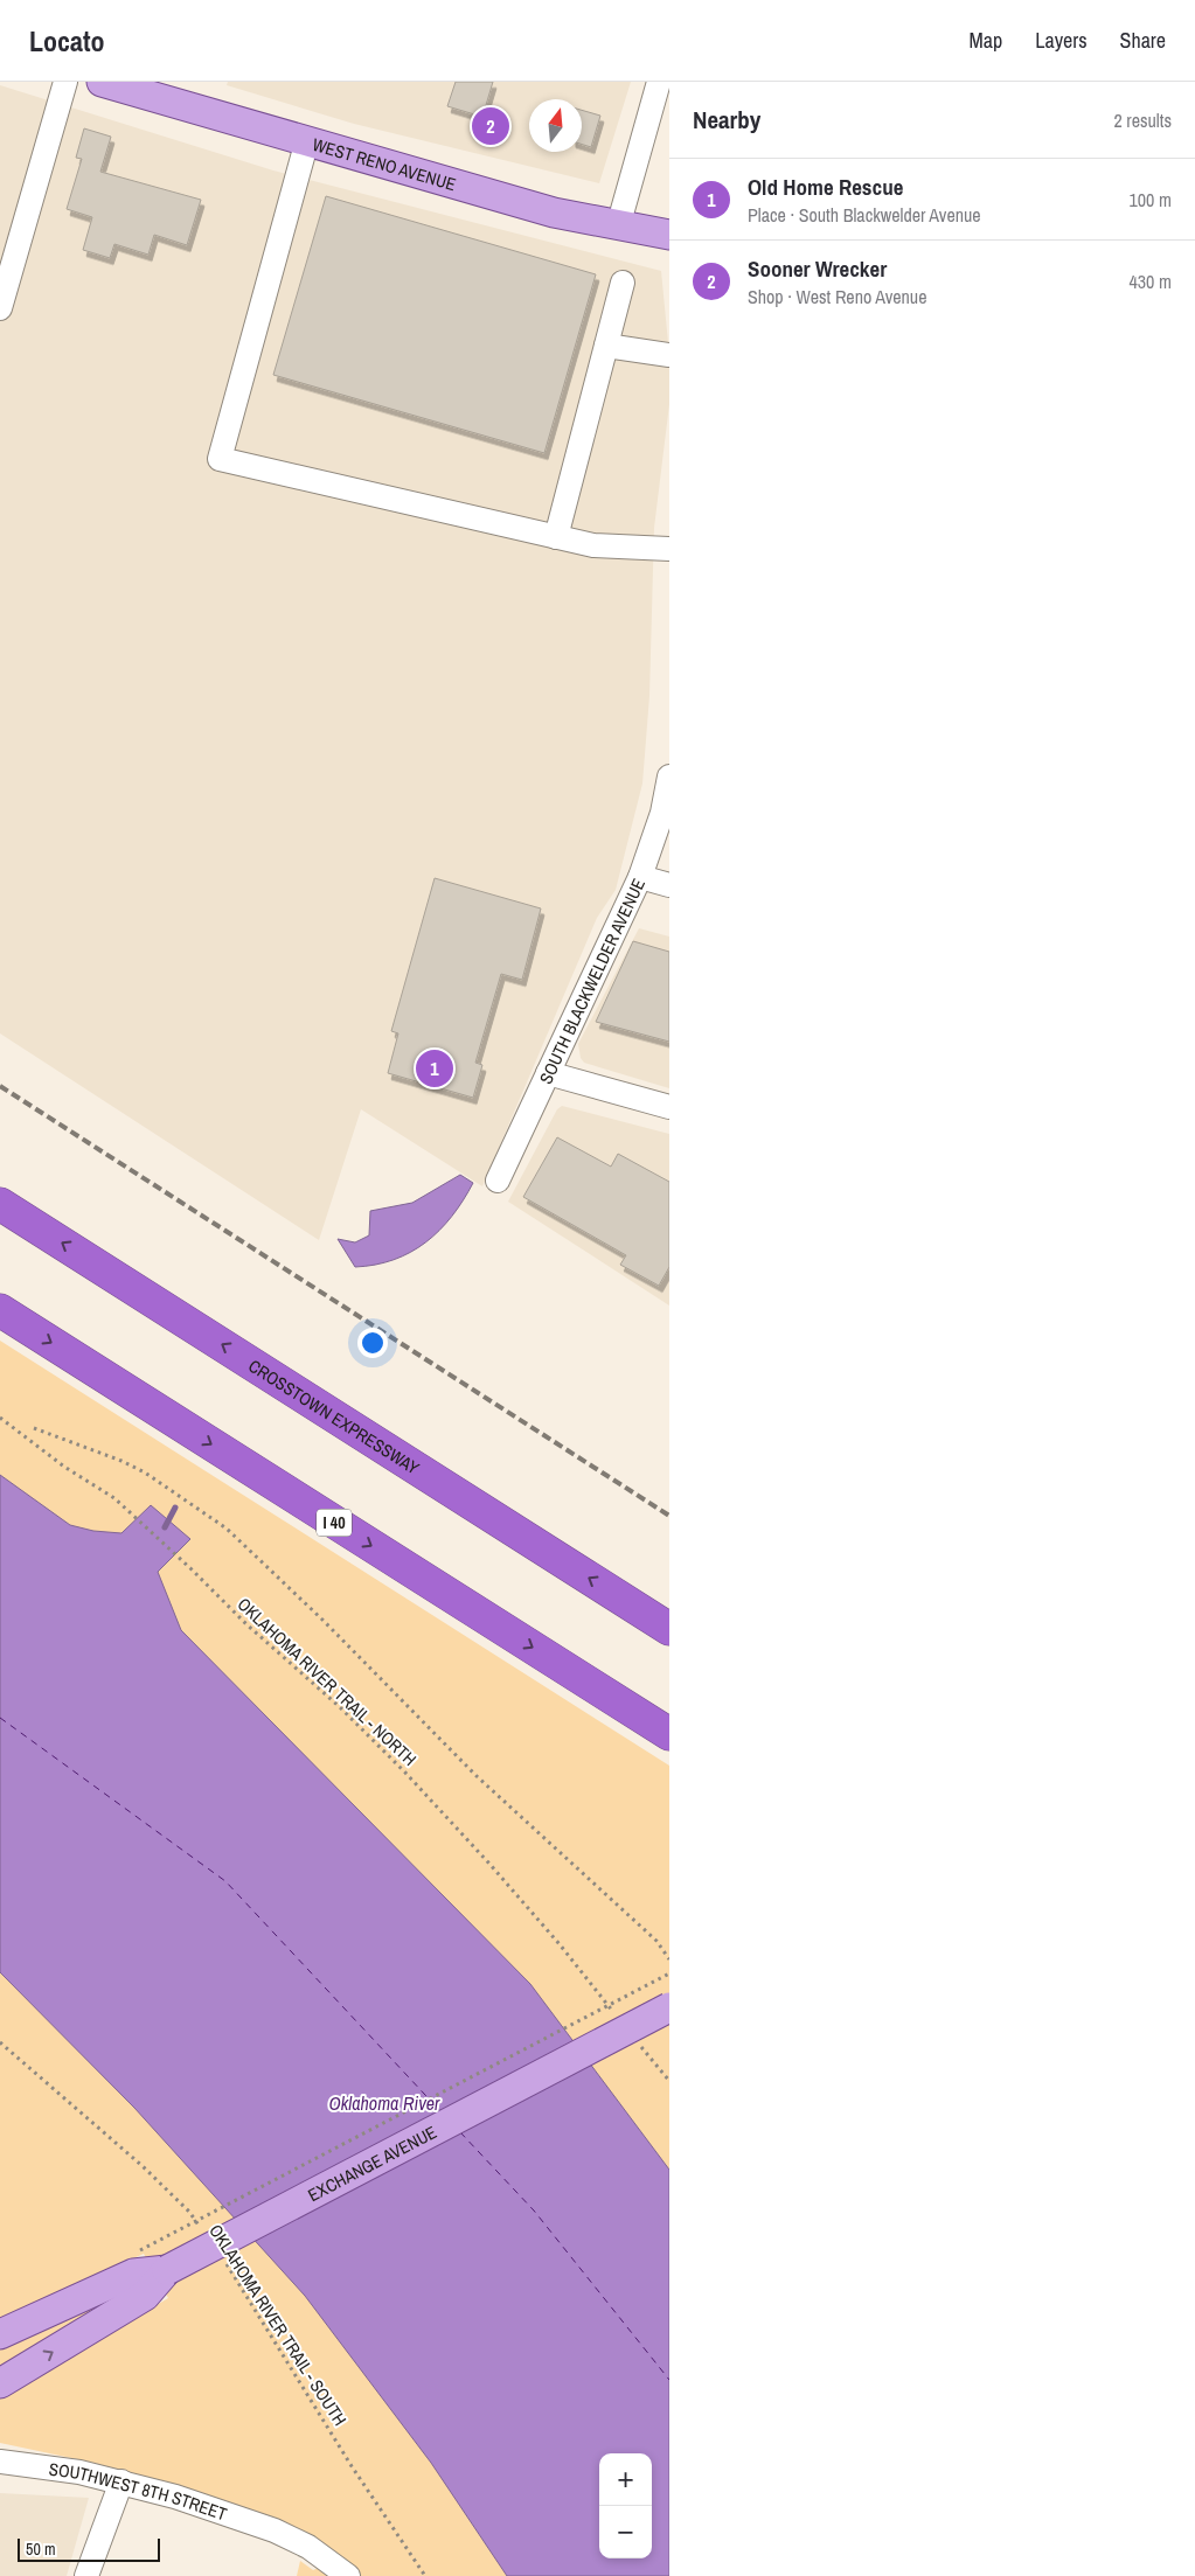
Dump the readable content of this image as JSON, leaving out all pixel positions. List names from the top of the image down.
{
  "streets": {
    "highway": ["CROSSTOWN EXPRESSWAY", "I 40"],
    "main road": ["WEST RENO AVENUE", "EXCHANGE AVENUE"],
    "street": ["SOUTH BLACKWELDER AVENUE", "SOUTHWEST 8TH STREET"],
    "path": ["OKLAHOMA RIVER TRAIL - NORTH", "OKLAHOMA RIVER TRAIL - SOUTH"]
  },
  "water": ["Oklahoma River"],
  "scale_bar": "50 m",
  "north": "top",
  "page": {
    "header": "Locato",
    "nav": ["Map", "Layers", "Share"],
    "heading": ["Nearby", "2 results"],
    "pins": ["2", "1"],
    "list": [
      {
        "mark": "1",
        "name": "Old Home Rescue",
        "note": "Place · South Blackwelder Avenue",
        "value": "100 m"
      },
      {
        "mark": "2",
        "name": "Sooner Wrecker",
        "note": "Shop · West Reno Avenue",
        "value": "430 m"
      }
    ],
    "map_buttons": ["+", "−"],
    "scale": "50 m"
  }
}
